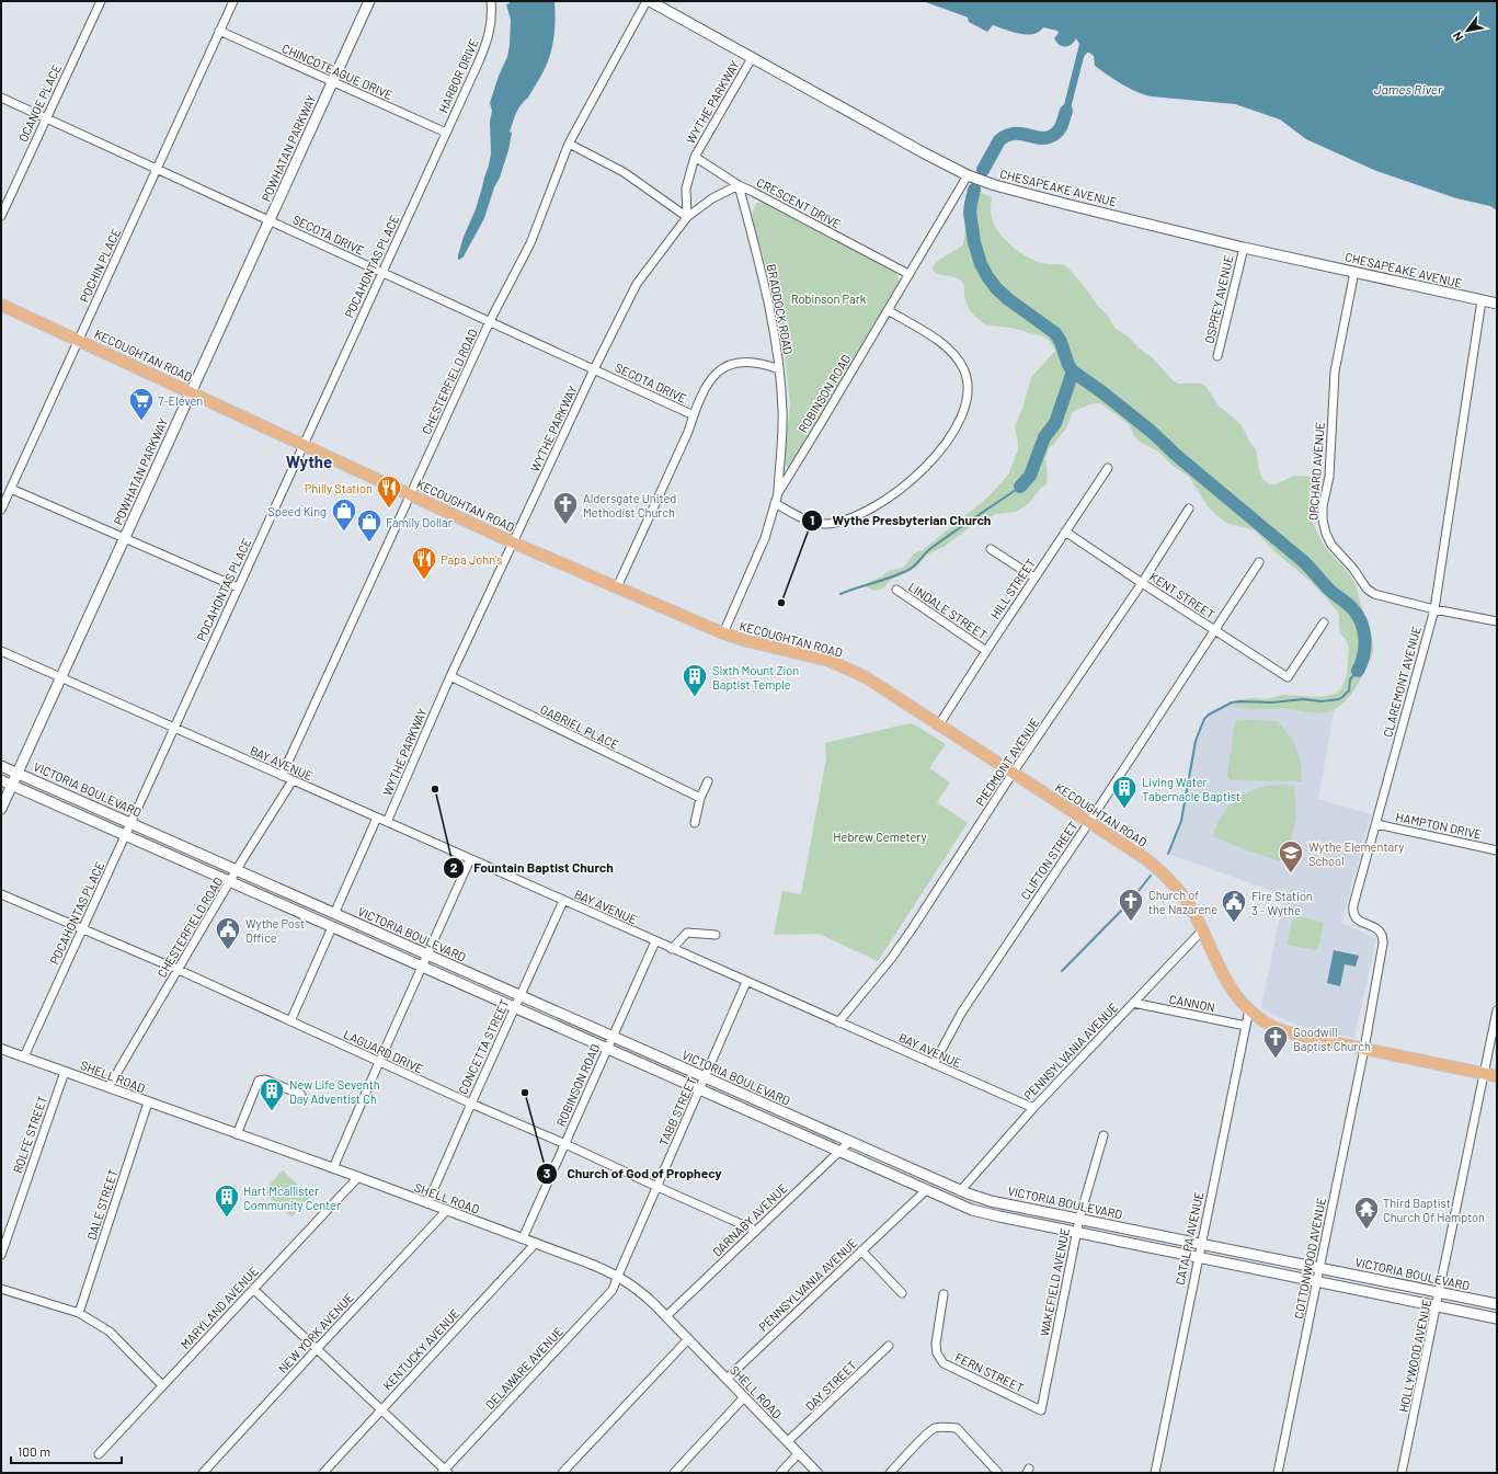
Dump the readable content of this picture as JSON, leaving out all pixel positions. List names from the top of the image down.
{
  "streets": {
    "main road": [
      "POWHATAN PARKWAY",
      "CHESAPEAKE AVENUE",
      "KECOUGHTAN ROAD",
      "VICTORIA BOULEVARD"
    ],
    "street": [
      "CHINCOTEAGUE DRIVE",
      "HARBOR DRIVE",
      "WYTHE PARKWAY",
      "OCANOE PLACE",
      "CRESCENT DRIVE",
      "SECOTA DRIVE",
      "POCHIN PLACE",
      "POCAHONTAS PLACE",
      "OSPREY AVENUE",
      "BRADDOCK ROAD",
      "CHESTERFIELD ROAD",
      "ROBINSON ROAD",
      "ORCHARD AVENUE",
      "HILL STREET",
      "KENT STREET",
      "LINDALE STREET",
      "CLAREMONT AVENUE",
      "GABRIEL PLACE",
      "PIEDMONT AVENUE",
      "BAY AVENUE",
      "HAMPTON DRIVE",
      "CLIFTON STREET",
      "CANNON",
      "CONCETTA STREET",
      "LAGUARD DRIVE",
      "PENNSYLVANIA AVENUE",
      "SHELL ROAD",
      "TABB STREET",
      "ROLFE STREET",
      "DALE STREET",
      "DARNABY AVENUE",
      "CATALPA AVENUE",
      "COTTONWOOD AVENUE",
      "WAKEFIELD AVENUE",
      "MARYLAND AVENUE",
      "NEW YORK AVENUE",
      "KENTUCKY AVENUE",
      "HOLLYWOOD AVENUE",
      "DELAWARE AVENUE",
      "FERN STREET",
      "DAY STREET"
    ]
  },
  "crossings": [
    ["CHINCOTEAGUE DRIVE", "HARBOR DRIVE"],
    ["CHINCOTEAGUE DRIVE", "POWHATAN PARKWAY"],
    ["CHINCOTEAGUE DRIVE", "POCHIN PLACE"],
    ["CHINCOTEAGUE DRIVE", "POCAHONTAS PLACE"],
    ["HARBOR DRIVE", "POCAHONTAS PLACE"],
    ["WYTHE PARKWAY", "CHESAPEAKE AVENUE"],
    ["WYTHE PARKWAY", "CRESCENT DRIVE"],
    ["WYTHE PARKWAY", "SECOTA DRIVE"],
    ["WYTHE PARKWAY", "KECOUGHTAN ROAD"],
    ["WYTHE PARKWAY", "GABRIEL PLACE"],
    ["WYTHE PARKWAY", "BAY AVENUE"],
    ["OCANOE PLACE", "SECOTA DRIVE"],
    ["POWHATAN PARKWAY", "SECOTA DRIVE"],
    ["POWHATAN PARKWAY", "KECOUGHTAN ROAD"],
    ["POWHATAN PARKWAY", "BAY AVENUE"],
    ["POWHATAN PARKWAY", "VICTORIA BOULEVARD"],
    ["CHESAPEAKE AVENUE", "OSPREY AVENUE"],
    ["CHESAPEAKE AVENUE", "CHESTERFIELD ROAD"],
    ["CHESAPEAKE AVENUE", "ROBINSON ROAD"],
    ["CHESAPEAKE AVENUE", "ORCHARD AVENUE"],
    ["CHESAPEAKE AVENUE", "CLAREMONT AVENUE"],
    ["CRESCENT DRIVE", "BRADDOCK ROAD"],
    ["CRESCENT DRIVE", "ROBINSON ROAD"],
    ["SECOTA DRIVE", "POCHIN PLACE"],
    ["SECOTA DRIVE", "POCAHONTAS PLACE"],
    ["SECOTA DRIVE", "CHESTERFIELD ROAD"],
    ["POCHIN PLACE", "KECOUGHTAN ROAD"],
    ["POCAHONTAS PLACE", "KECOUGHTAN ROAD"],
    ["POCAHONTAS PLACE", "BAY AVENUE"],
    ["POCAHONTAS PLACE", "VICTORIA BOULEVARD"],
    ["POCAHONTAS PLACE", "LAGUARD DRIVE"],
    ["POCAHONTAS PLACE", "SHELL ROAD"],
    ["BRADDOCK ROAD", "ROBINSON ROAD"],
    ["KECOUGHTAN ROAD", "CHESTERFIELD ROAD"],
    ["KECOUGHTAN ROAD", "ROBINSON ROAD"],
    ["KECOUGHTAN ROAD", "HILL STREET"],
    ["KECOUGHTAN ROAD", "CLAREMONT AVENUE"],
    ["KECOUGHTAN ROAD", "PIEDMONT AVENUE"],
    ["KECOUGHTAN ROAD", "CLIFTON STREET"],
    ["KECOUGHTAN ROAD", "PENNSYLVANIA AVENUE"],
    ["KECOUGHTAN ROAD", "CATALPA AVENUE"],
    ["KECOUGHTAN ROAD", "COTTONWOOD AVENUE"],
    ["KECOUGHTAN ROAD", "HOLLYWOOD AVENUE"],
    ["CHESTERFIELD ROAD", "BAY AVENUE"],
    ["CHESTERFIELD ROAD", "VICTORIA BOULEVARD"],
    ["CHESTERFIELD ROAD", "LAGUARD DRIVE"],
    ["CHESTERFIELD ROAD", "SHELL ROAD"],
    ["ROBINSON ROAD", "BAY AVENUE"],
    ["ROBINSON ROAD", "VICTORIA BOULEVARD"],
    ["ROBINSON ROAD", "LAGUARD DRIVE"],
    ["ROBINSON ROAD", "SHELL ROAD"],
    ["ORCHARD AVENUE", "CLAREMONT AVENUE"],
    ["HILL STREET", "KENT STREET"],
    ["HILL STREET", "LINDALE STREET"],
    ["KENT STREET", "PIEDMONT AVENUE"],
    ["KENT STREET", "CLIFTON STREET"],
    ["CLAREMONT AVENUE", "HAMPTON DRIVE"],
    ["CLAREMONT AVENUE", "COTTONWOOD AVENUE"],
    ["PIEDMONT AVENUE", "BAY AVENUE"],
    ["BAY AVENUE", "CLIFTON STREET"],
    ["BAY AVENUE", "CONCETTA STREET"],
    ["BAY AVENUE", "PENNSYLVANIA AVENUE"],
    ["BAY AVENUE", "TABB STREET"],
    ["VICTORIA BOULEVARD", "CONCETTA STREET"],
    ["VICTORIA BOULEVARD", "PENNSYLVANIA AVENUE"],
    ["VICTORIA BOULEVARD", "TABB STREET"],
    ["VICTORIA BOULEVARD", "DARNABY AVENUE"],
    ["VICTORIA BOULEVARD", "CATALPA AVENUE"],
    ["VICTORIA BOULEVARD", "COTTONWOOD AVENUE"],
    ["VICTORIA BOULEVARD", "WAKEFIELD AVENUE"],
    ["VICTORIA BOULEVARD", "HOLLYWOOD AVENUE"],
    ["CANNON", "PENNSYLVANIA AVENUE"],
    ["CANNON", "CATALPA AVENUE"],
    ["CONCETTA STREET", "LAGUARD DRIVE"],
    ["CONCETTA STREET", "SHELL ROAD"],
    ["LAGUARD DRIVE", "TABB STREET"],
    ["LAGUARD DRIVE", "DARNABY AVENUE"],
    ["PENNSYLVANIA AVENUE", "SHELL ROAD"],
    ["SHELL ROAD", "TABB STREET"],
    ["SHELL ROAD", "ROLFE STREET"],
    ["SHELL ROAD", "DALE STREET"],
    ["SHELL ROAD", "DARNABY AVENUE"],
    ["SHELL ROAD", "MARYLAND AVENUE"],
    ["SHELL ROAD", "NEW YORK AVENUE"],
    ["SHELL ROAD", "KENTUCKY AVENUE"],
    ["SHELL ROAD", "DELAWARE AVENUE"],
    ["SHELL ROAD", "DAY STREET"],
    ["TABB STREET", "DELAWARE AVENUE"],
    ["WAKEFIELD AVENUE", "FERN STREET"]
  ],
  "districts": ["Wythe"],
  "water": ["James River"],
  "parks": ["Robinson Park", "Hebrew Cemetery"],
  "places": {
    "supermarket": ["7-Eleven"],
    "restaurant": ["Philly Station", "Papa John's"],
    "church": ["Aldersgate United Methodist Church", "Church of the Nazarene", "Goodwill Baptist Church"],
    "shop": ["Speed King", "Family Dollar"],
    "other": ["Wythe Presbyterian Church", "Fountain Baptist Church", "Church of God of Prophecy"],
    "building": [
      "Sixth Mount Zion Baptist Temple",
      "Living Water Tabernacle Baptist",
      "New Life Seventh Day Adventist Ch",
      "Hart Mcallister Community Center"
    ],
    "school or university": ["Wythe Elementary School"],
    "public building": ["Fire Station 3 - Wythe", "Wythe Post Office"],
    "temple": ["Third Baptist Church Of Hampton"]
  },
  "scale_bar": "100 m",
  "north": "bottom left"
}
